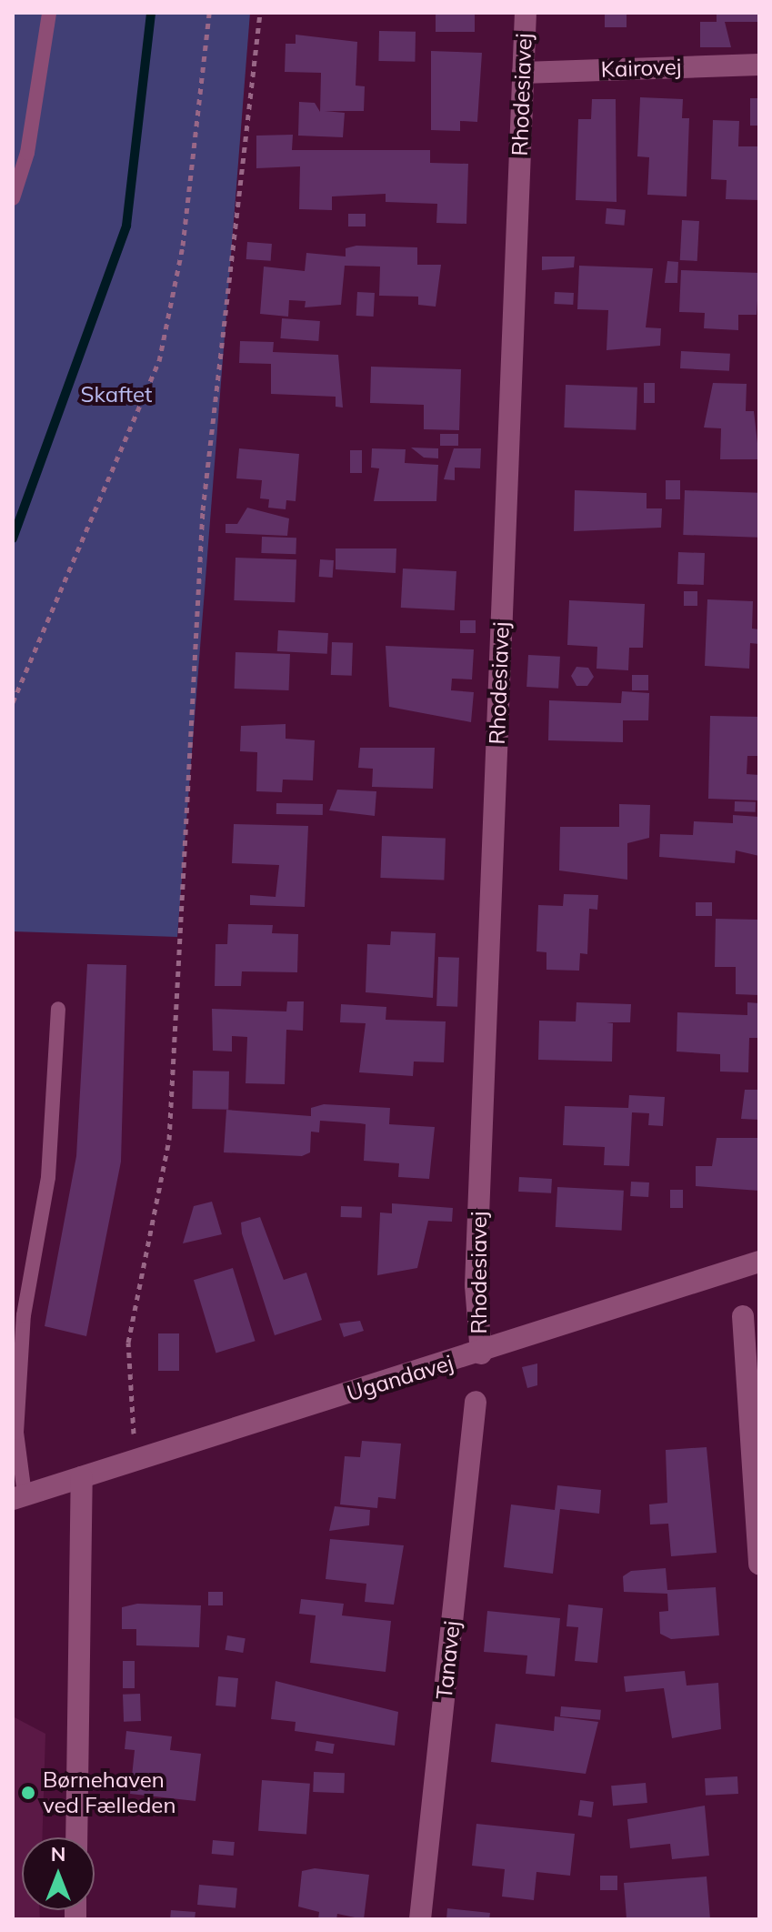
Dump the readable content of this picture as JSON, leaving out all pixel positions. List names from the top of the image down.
{
  "streets": {
    "street": [
      "Kairovej",
      "Rhodesiavej",
      "Ugandavej",
      "Tanavej"
    ]
  },
  "crossings": [
    ["Kairovej", "Rhodesiavej"],
    ["Rhodesiavej", "Ugandavej"]
  ],
  "parks": ["Skaftet"],
  "places": ["Børnehaven ved Fælleden"],
  "north": "top"
}
